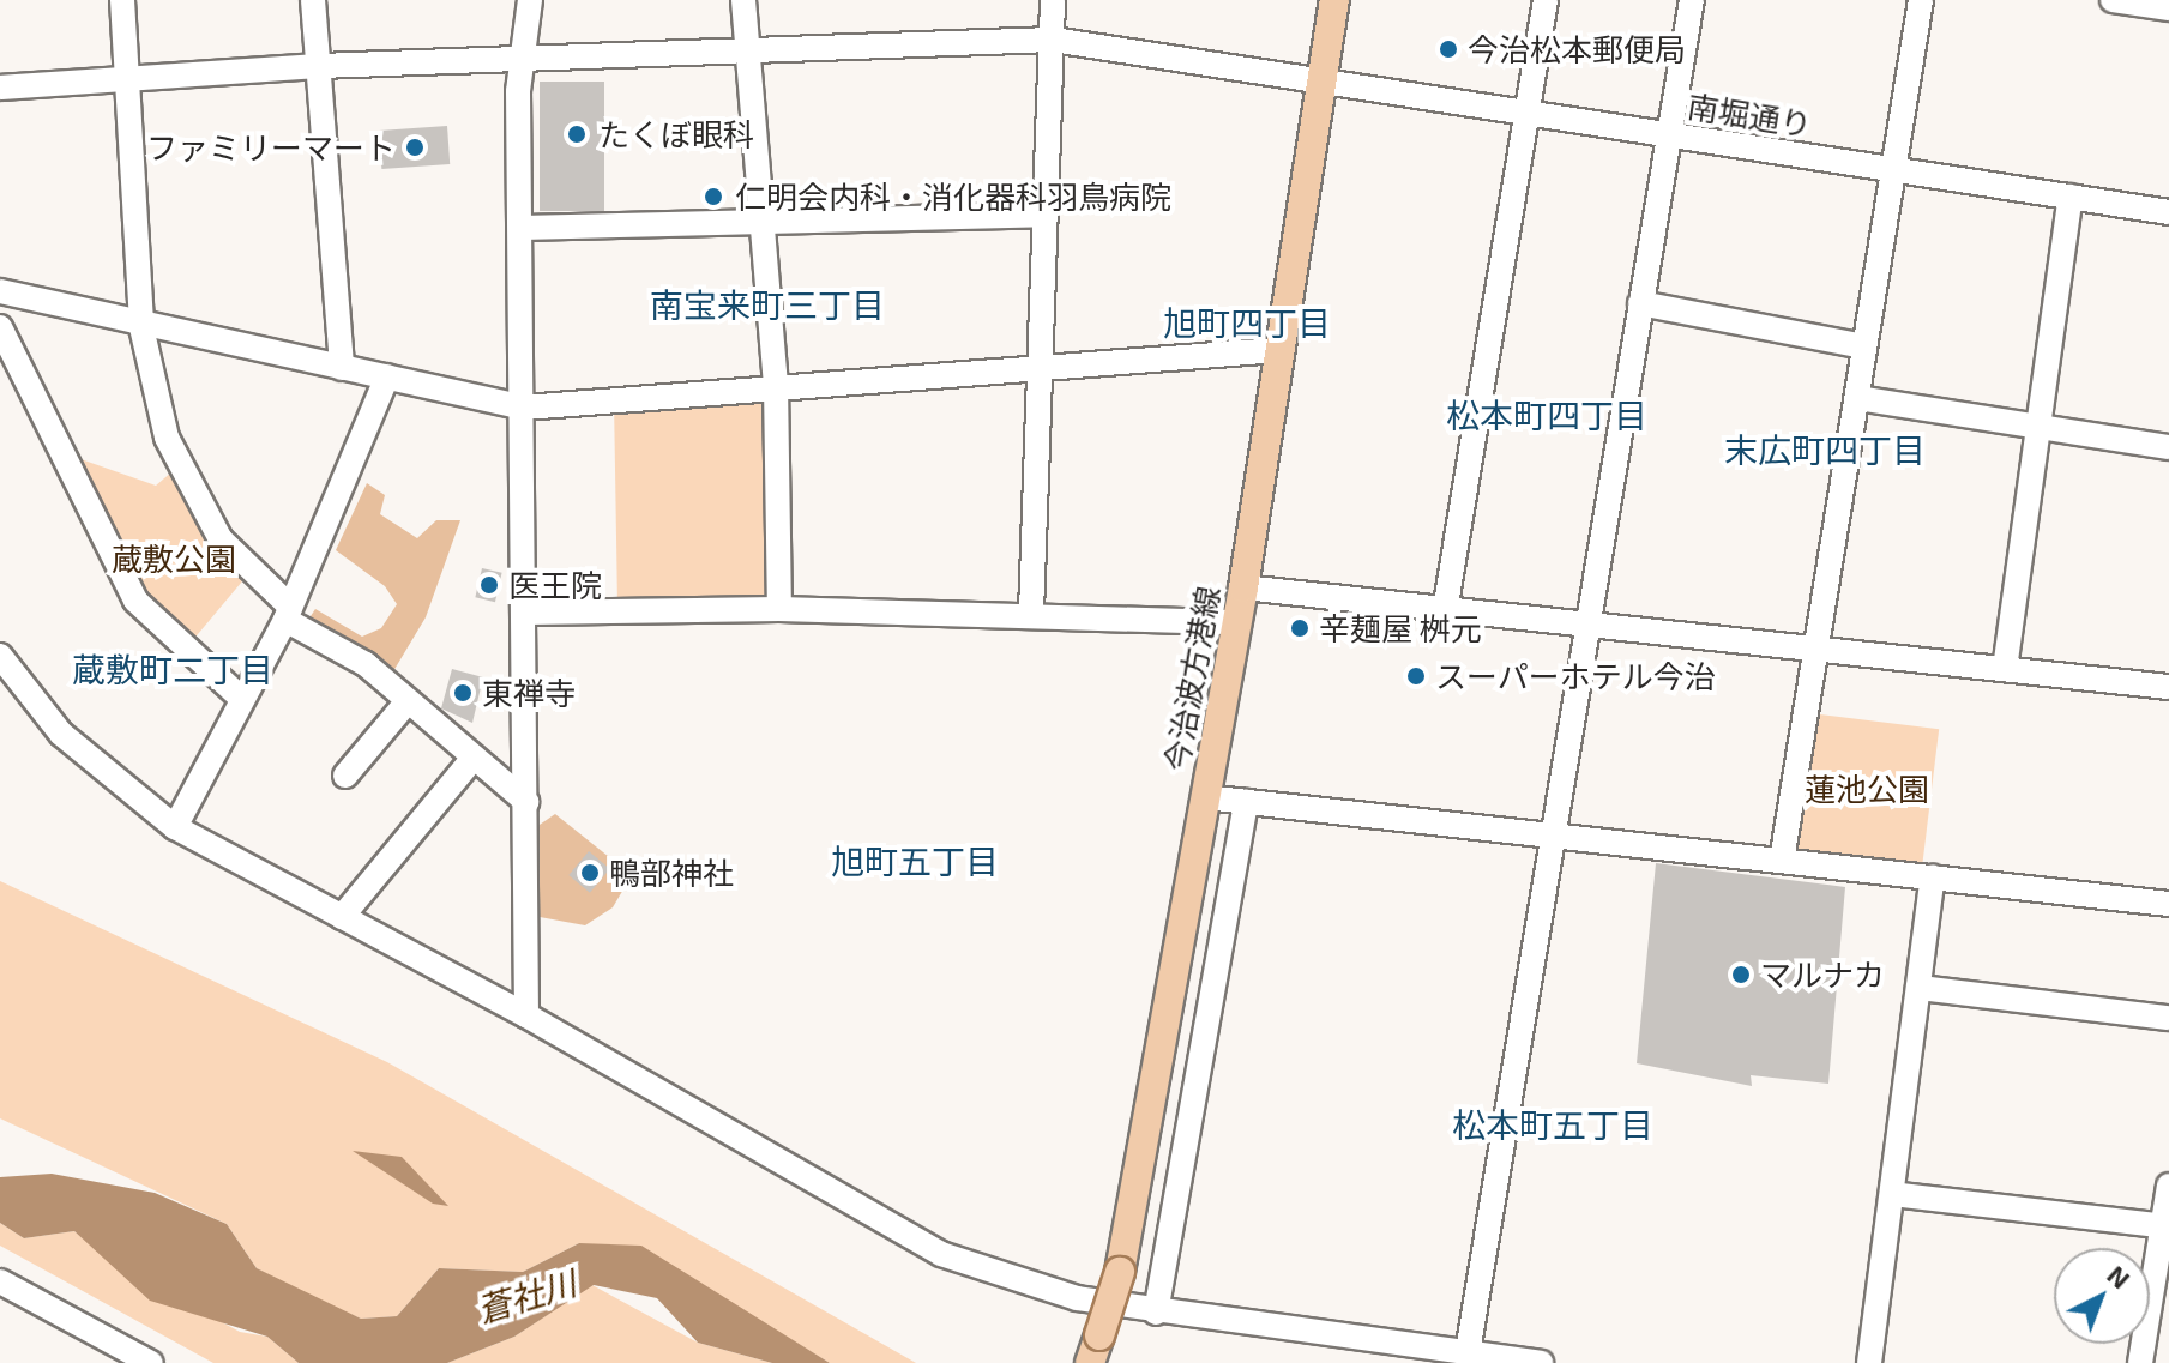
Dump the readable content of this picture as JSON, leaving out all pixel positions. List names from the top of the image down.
{
  "streets": {
    "main road": ["今治波方港線"],
    "street": ["南堀通り"]
  },
  "crossings": [
    ["南堀通り", "今治波方港線"]
  ],
  "districts": [
    "南宝来町三丁目",
    "旭町四丁目",
    "松本町四丁目",
    "末広町四丁目",
    "蔵敷町二丁目",
    "旭町五丁目",
    "松本町五丁目"
  ],
  "water": ["蒼社川"],
  "parks": ["蔵敷公園", "蓮池公園"],
  "places": [
    "今治松本郵便局",
    "たくぼ眼科",
    "ファミリーマート",
    "仁明会内科・消化器科羽鳥病院",
    "医王院",
    "辛麺屋 桝元",
    "スーパーホテル今治",
    "東禅寺",
    "鴨部神社",
    "マルナカ"
  ],
  "north": "top right"
}
